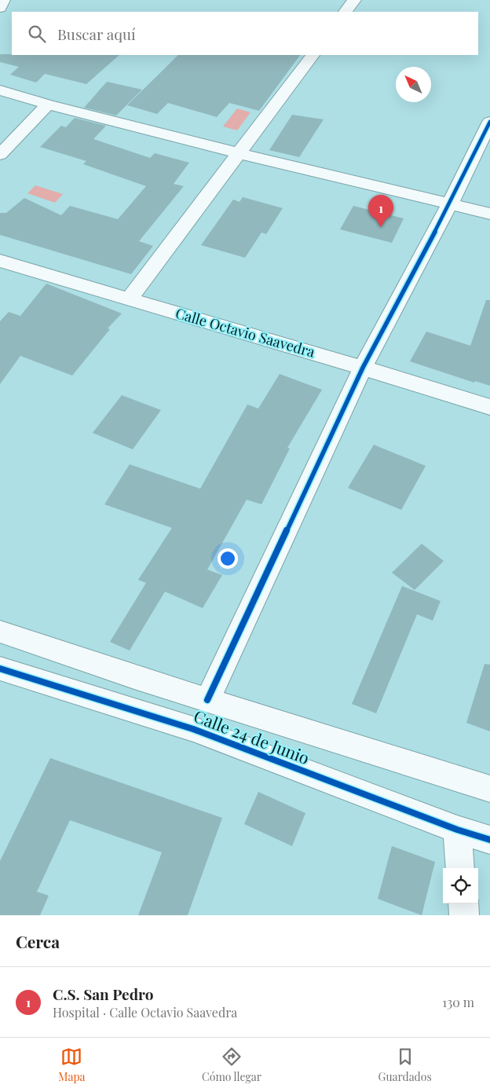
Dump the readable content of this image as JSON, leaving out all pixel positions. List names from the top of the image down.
{
  "streets": {
    "street": ["Calle Octavio Saavedra", "Calle 24 de Junio"]
  },
  "north": "top left",
  "page": {
    "search": "Buscar aquí",
    "pins": "1",
    "heading": "Cerca",
    "list": [
      {
        "mark": "1",
        "name": "C.S. San Pedro",
        "note": "Hospital · Calle Octavio Saavedra",
        "value": "130 m"
      }
    ],
    "nav": ["Mapa", "Cómo llegar", "Guardados"]
  }
}
